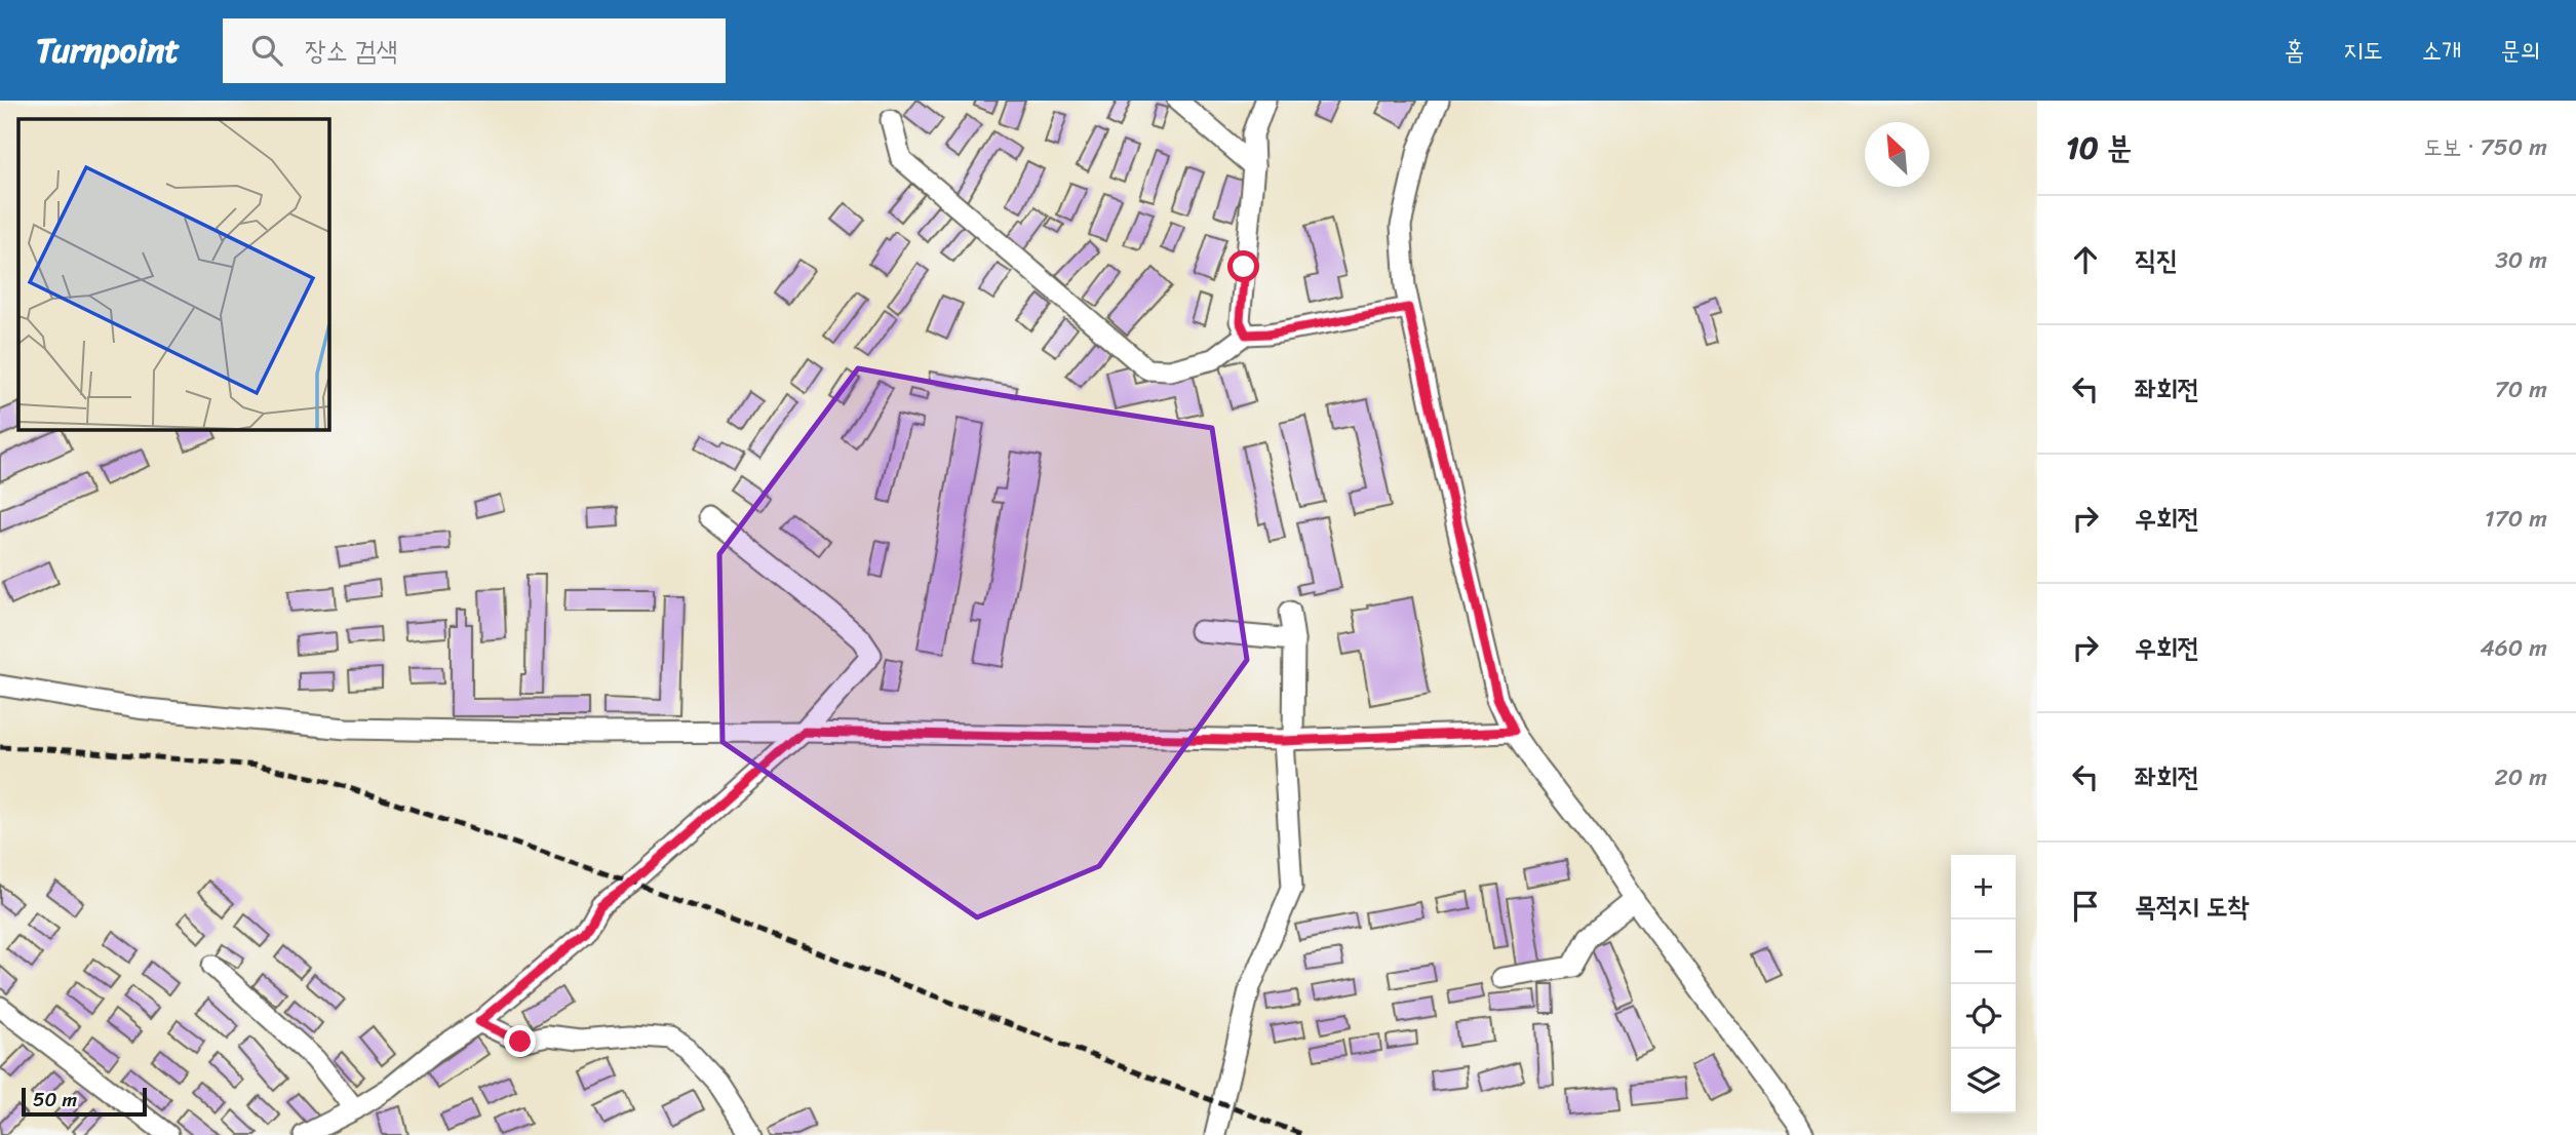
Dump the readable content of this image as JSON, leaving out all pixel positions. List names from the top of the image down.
{
  "scale_bar": "50 m",
  "north": "top left",
  "page": {
    "header": "Turnpoint",
    "search": "장소 검색",
    "nav": [
      "홈",
      "지도",
      "소개",
      "문의"
    ],
    "heading": ["10 분", "도보 · 750 m"],
    "list": [
      ["직진", "30 m"],
      ["좌회전", "70 m"],
      ["우회전", "170 m"],
      ["우회전", "460 m"],
      ["좌회전", "20 m"],
      "목적지 도착"
    ],
    "map_buttons": ["+", "−"],
    "scale": "50 m"
  }
}
